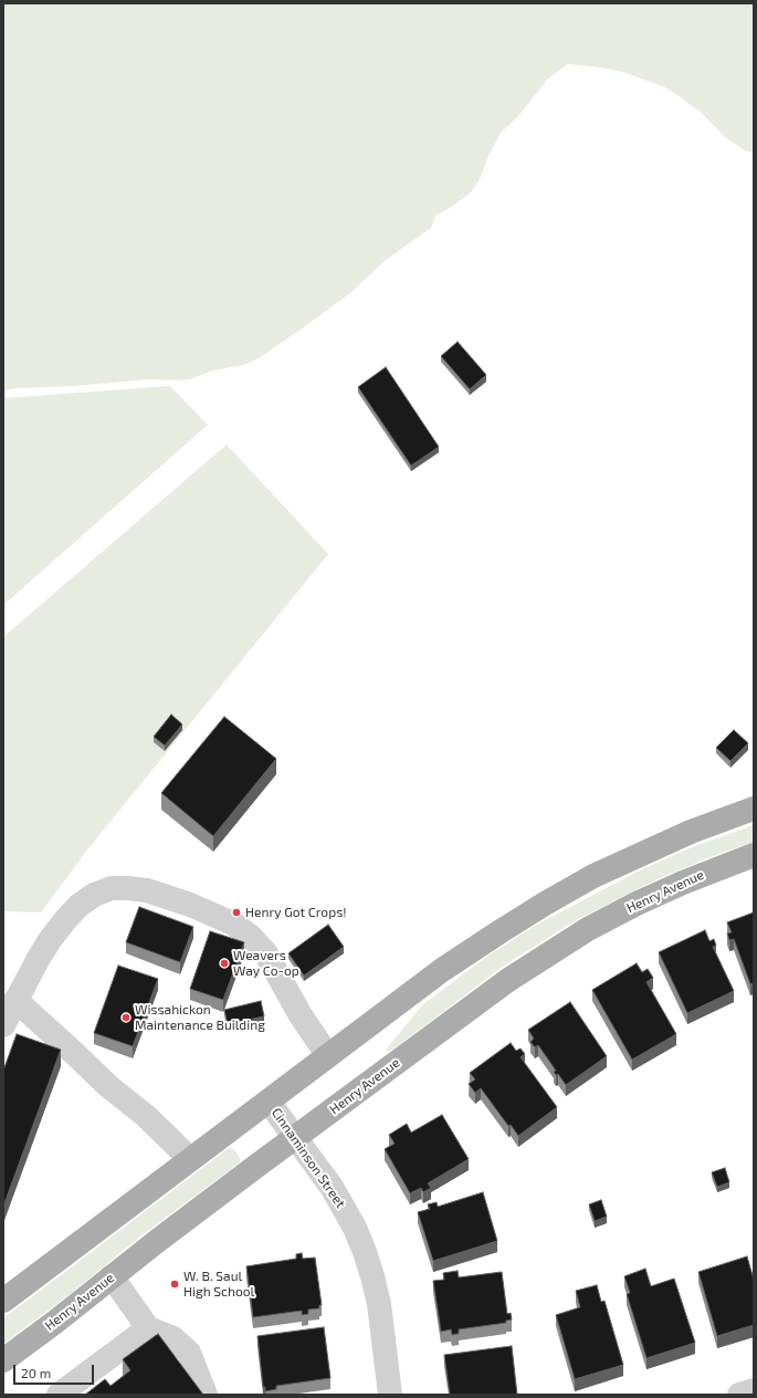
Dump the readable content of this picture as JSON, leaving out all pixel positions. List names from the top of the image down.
{
  "streets": {
    "main road": ["Henry Avenue"],
    "street": ["Cinnaminson Street"]
  },
  "crossings": [
    ["Henry Avenue", "Cinnaminson Street"]
  ],
  "places": [
    "Henry Got Crops!",
    "Weavers Way Co-op",
    "Wissahickon Maintenance Building",
    "W. B. Saul High School"
  ],
  "scale_bar": "20 m"
}
